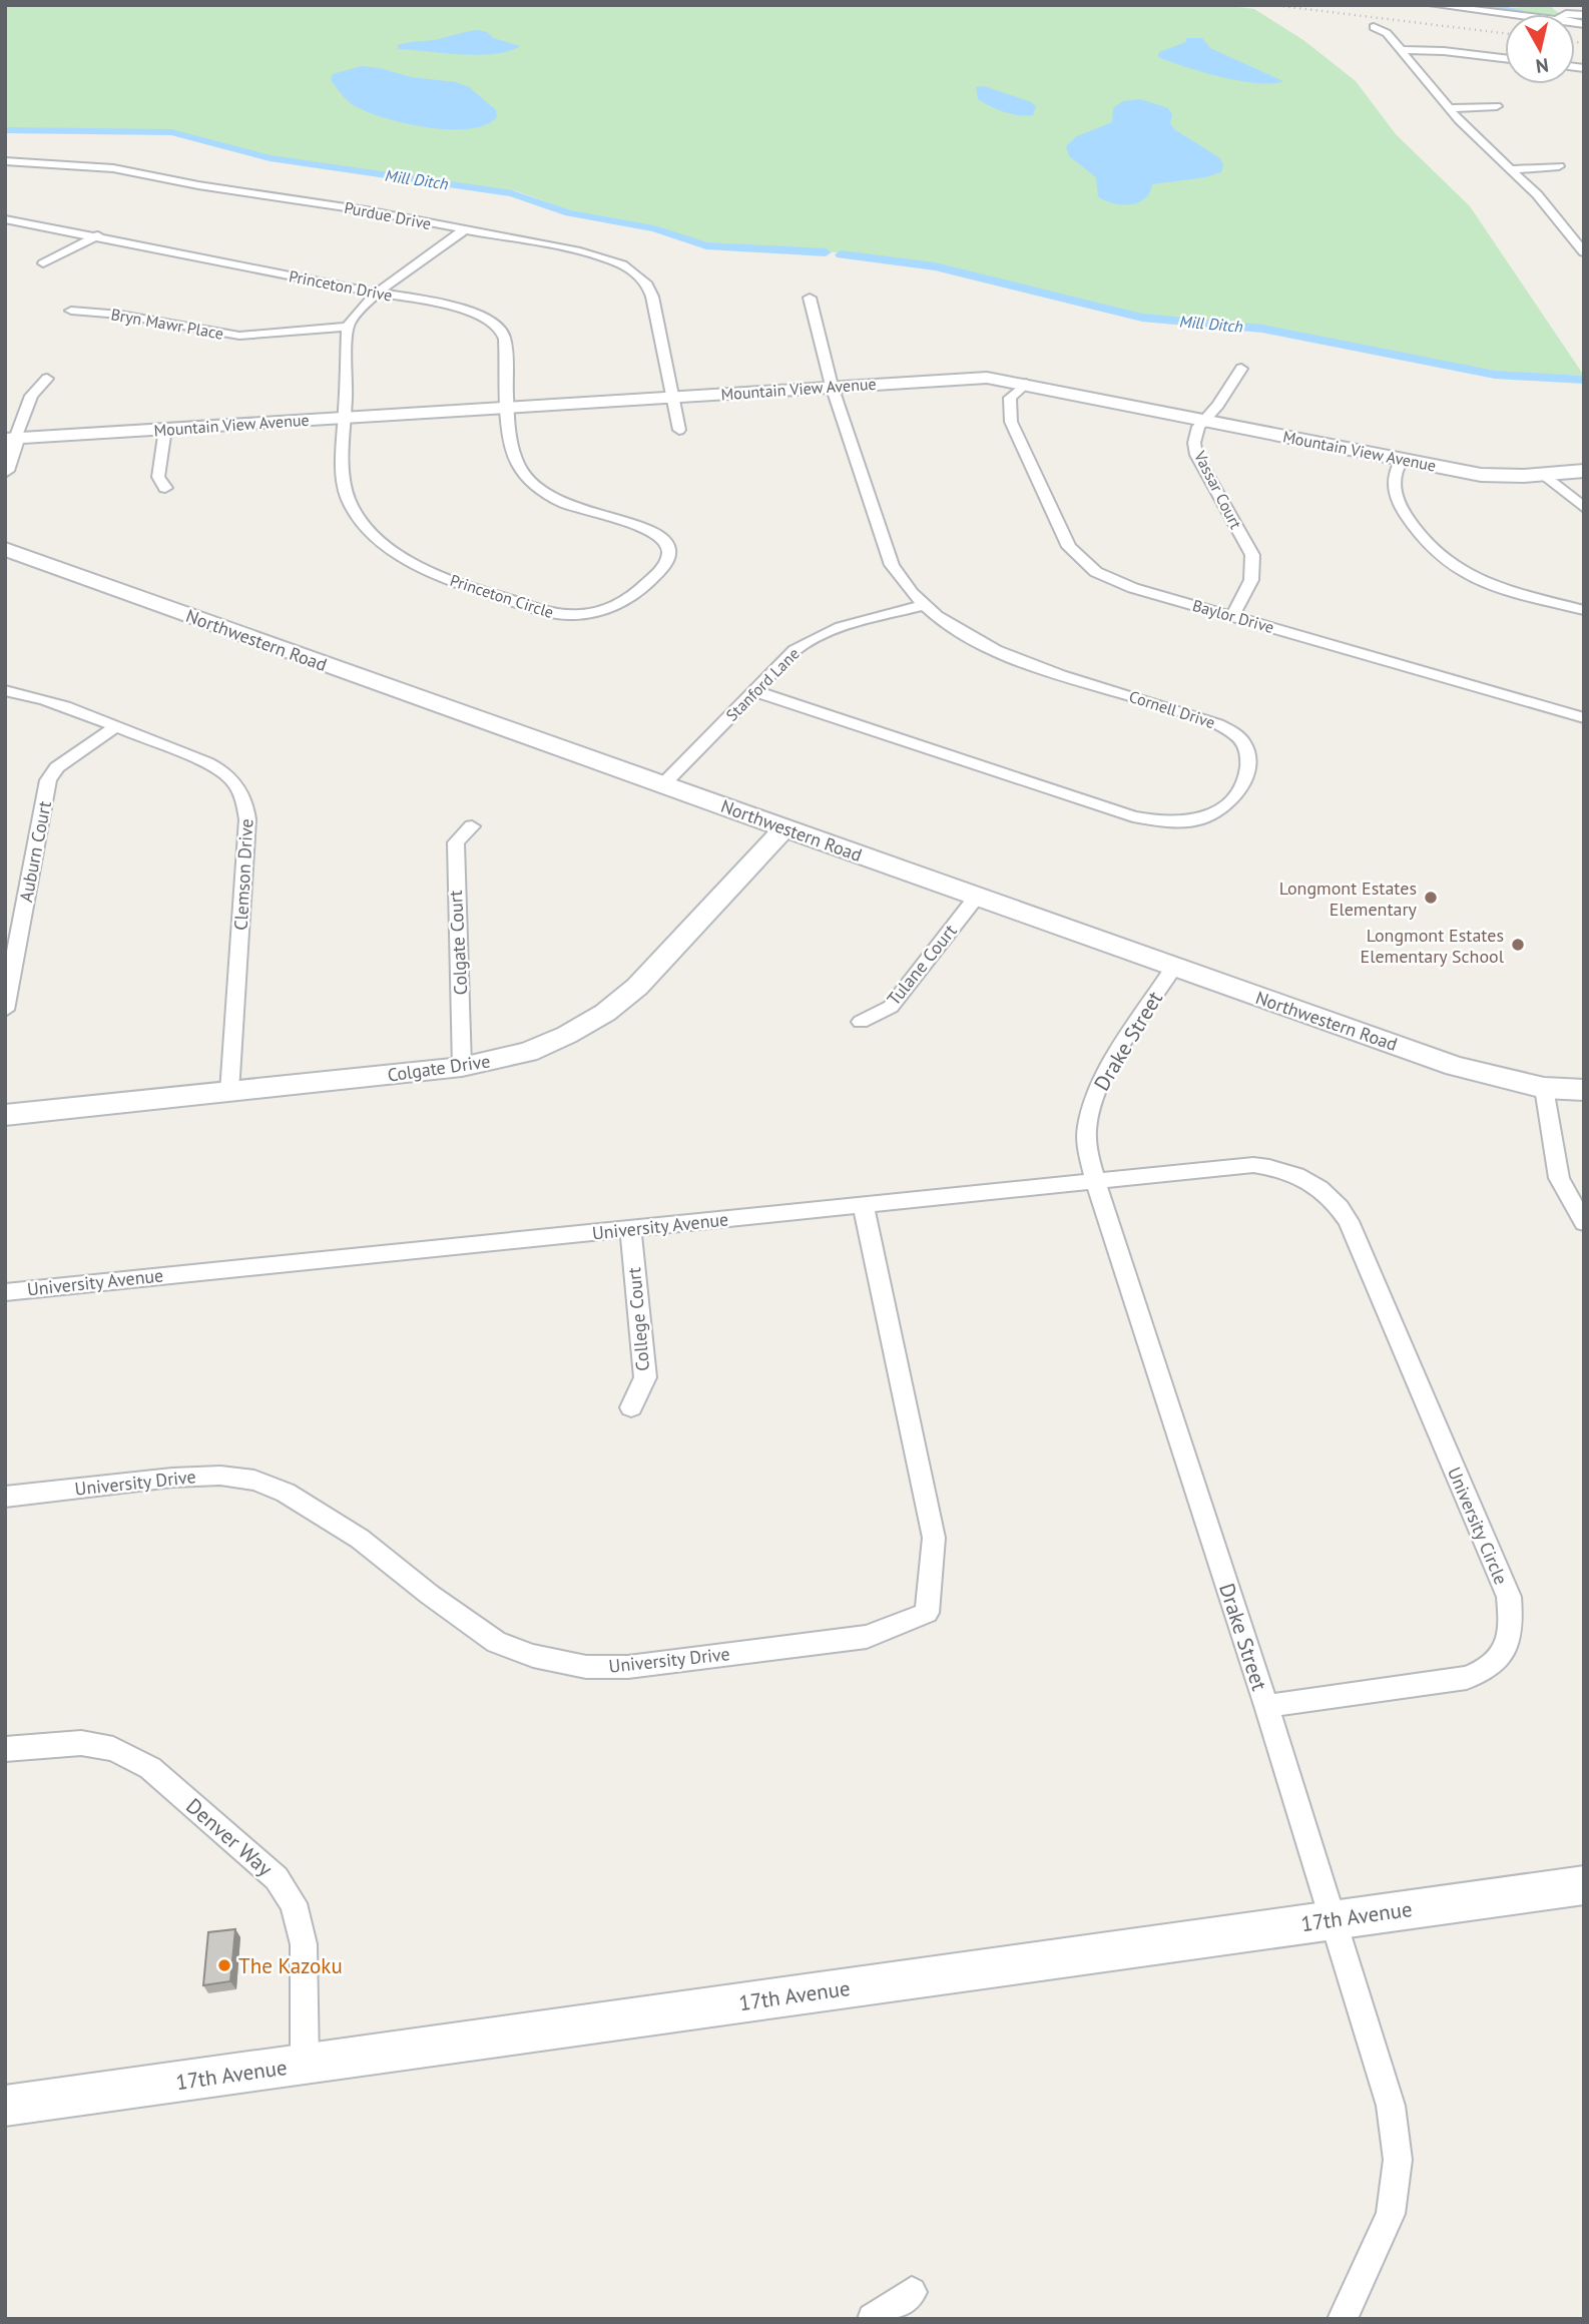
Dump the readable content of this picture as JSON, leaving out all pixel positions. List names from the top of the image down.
{
  "streets": {
    "street": [
      "Purdue Drive",
      "Princeton Drive",
      "Bryn Mawr Place",
      "Mountain View Avenue",
      "Vassar Court",
      "Princeton Circle",
      "Baylor Drive",
      "Northwestern Road",
      "Stanford Lane",
      "Cornell Drive",
      "Auburn Court",
      "Clemson Drive",
      "Colgate Court",
      "Tulane Court",
      "Drake Street",
      "Colgate Drive",
      "University Avenue",
      "College Court",
      "University Drive",
      "University Circle",
      "Denver Way",
      "17th Avenue"
    ]
  },
  "crossings": [
    ["Purdue Drive", "Mountain View Avenue"],
    ["Princeton Drive", "Mountain View Avenue"],
    ["Princeton Drive", "Princeton Circle"],
    ["Mountain View Avenue", "Vassar Court"],
    ["Mountain View Avenue", "Princeton Circle"],
    ["Mountain View Avenue", "Baylor Drive"],
    ["Mountain View Avenue", "Cornell Drive"],
    ["Vassar Court", "Baylor Drive"],
    ["Northwestern Road", "Stanford Lane"],
    ["Northwestern Road", "Tulane Court"],
    ["Northwestern Road", "Drake Street"],
    ["Northwestern Road", "Colgate Drive"],
    ["Stanford Lane", "Cornell Drive"],
    ["Auburn Court", "Clemson Drive"],
    ["Clemson Drive", "Colgate Drive"],
    ["Colgate Court", "Colgate Drive"],
    ["Drake Street", "University Avenue"],
    ["Drake Street", "University Circle"],
    ["Drake Street", "17th Avenue"],
    ["University Avenue", "College Court"],
    ["University Avenue", "University Drive"],
    ["University Avenue", "University Circle"],
    ["Denver Way", "17th Avenue"]
  ],
  "water": ["Mill Ditch"],
  "places": ["Longmont Estates Elementary", "Longmont Estates Elementary School", "The Kazoku"],
  "north": "bottom"
}
